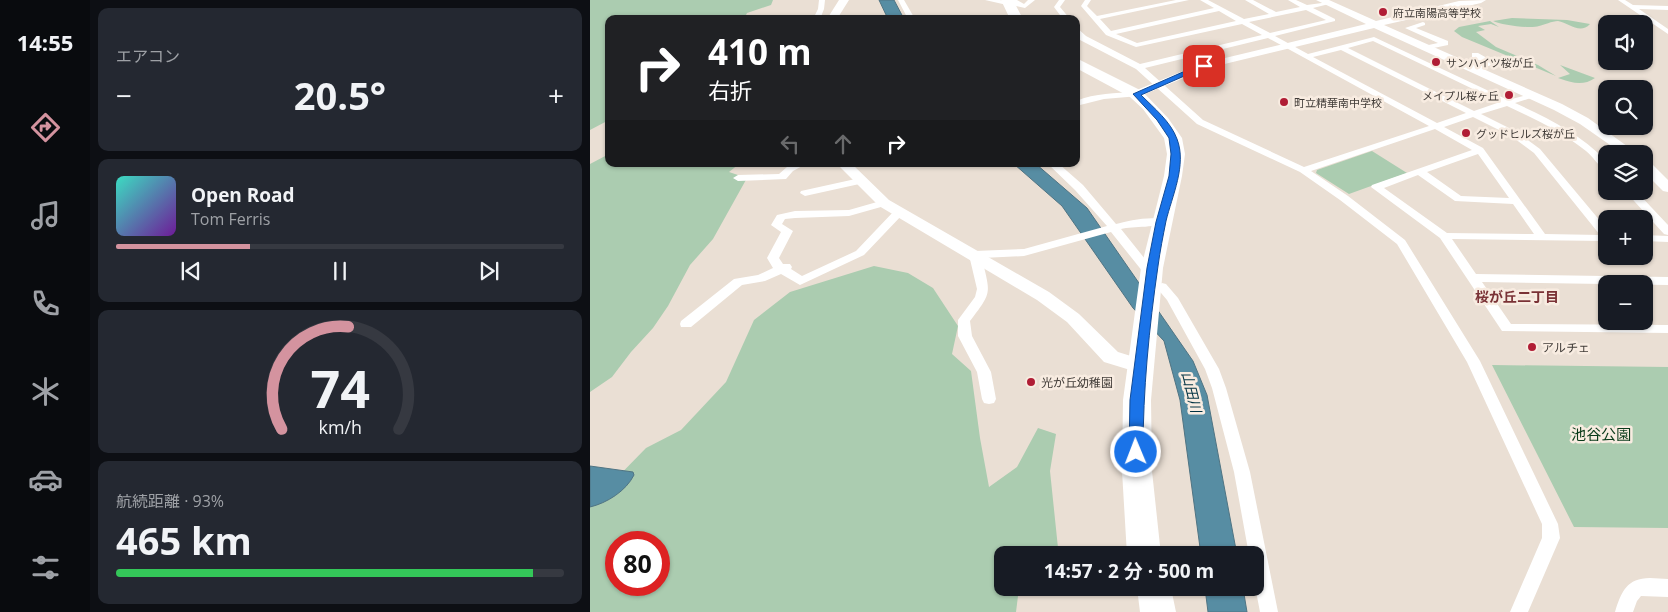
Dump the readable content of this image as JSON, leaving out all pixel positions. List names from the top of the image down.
{
  "districts": ["桜が丘二丁目"],
  "water": ["山田川"],
  "parks": ["池谷公園"],
  "places": [
    "府立南陽高等学校",
    "サンハイツ桜が丘",
    "メイプル桜ヶ丘",
    "町立精華南中学校",
    "グッドヒルズ桜が丘",
    "アルチェ",
    "光が丘幼稚園"
  ],
  "page": {
    "tabs": "14:55",
    "tile": [
      "エアコン",
      ["航続距離 · 93%", "465 km"]
    ],
    "map_buttons": ["+", "−"],
    "turn": ["410 m", "右折"],
    "heat": ["−", "20.5°", "+"],
    "song": ["Open Road", "Tom Ferris"],
    "limit": "80",
    "trip": "14:57 · 2 分 · 500 m",
    "gauge": ["74", "km/h"]
  }
}
